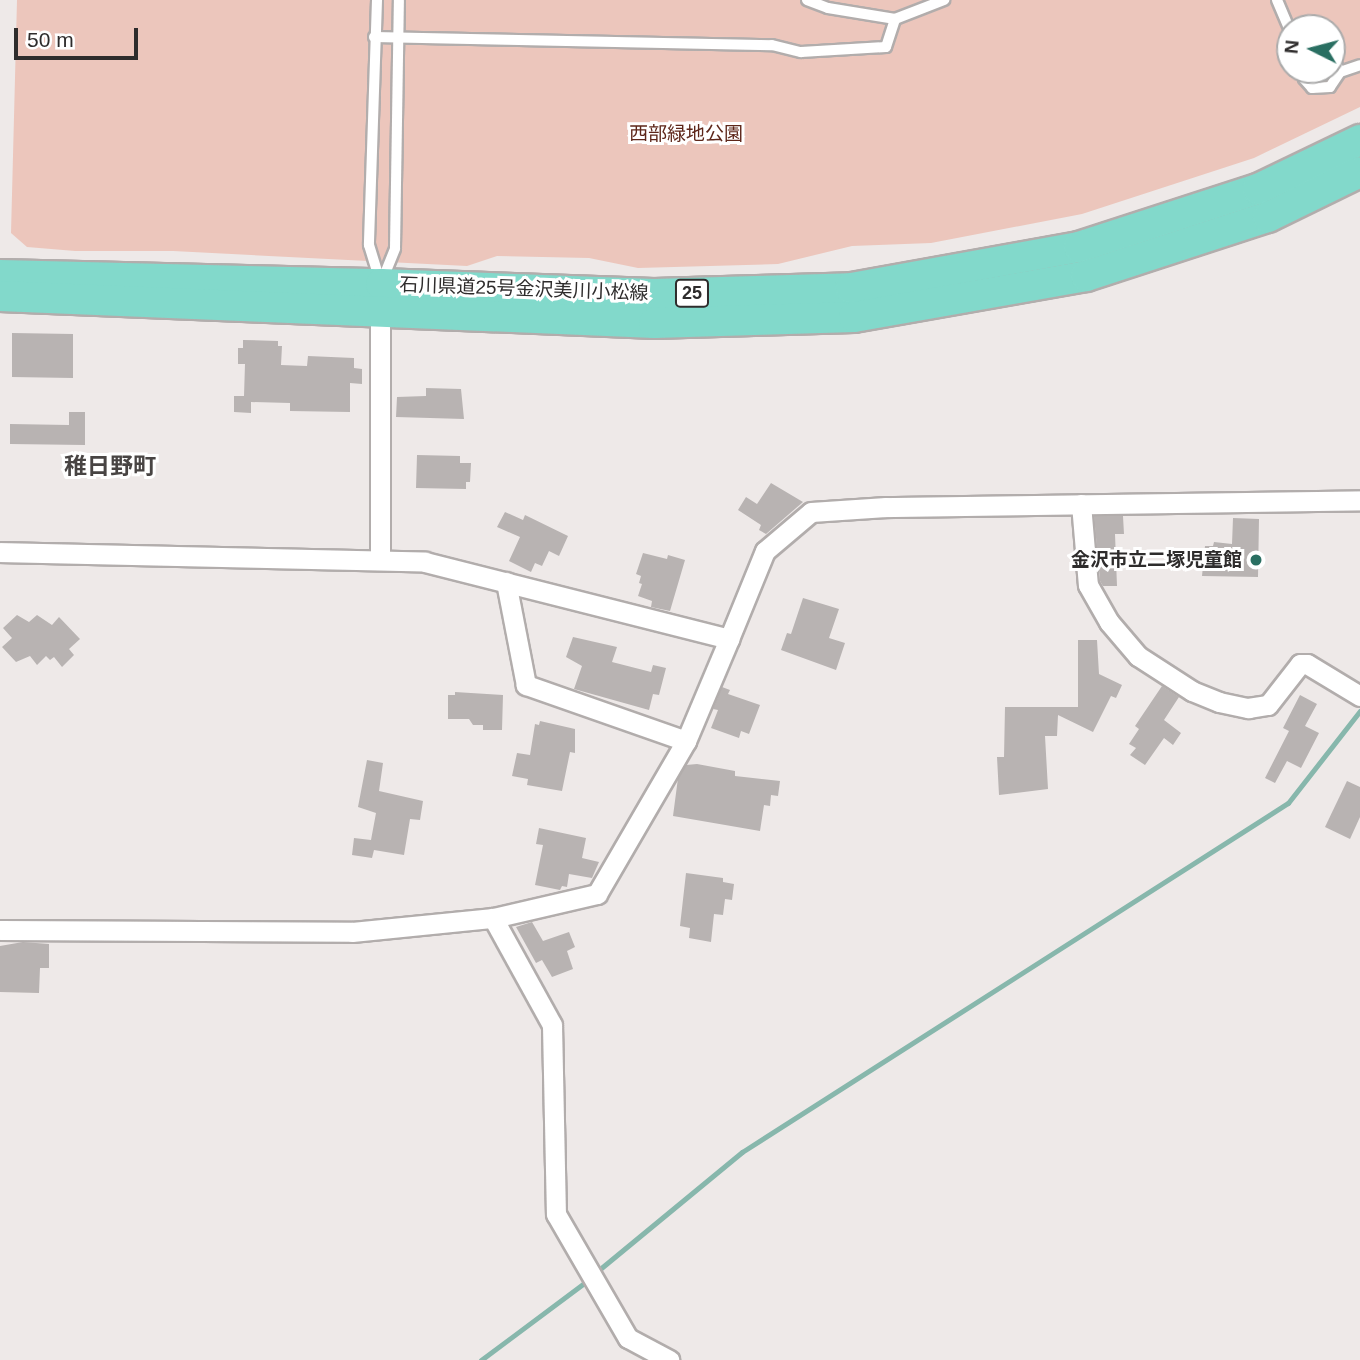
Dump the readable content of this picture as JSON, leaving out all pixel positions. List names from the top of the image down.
{
  "streets": {
    "main road": ["石川県道25号金沢美川小松線", "25"]
  },
  "districts": ["稚日野町"],
  "parks": ["西部緑地公園"],
  "places": ["金沢市立二塚児童館"],
  "scale_bar": "50 m",
  "north": "left"
}
